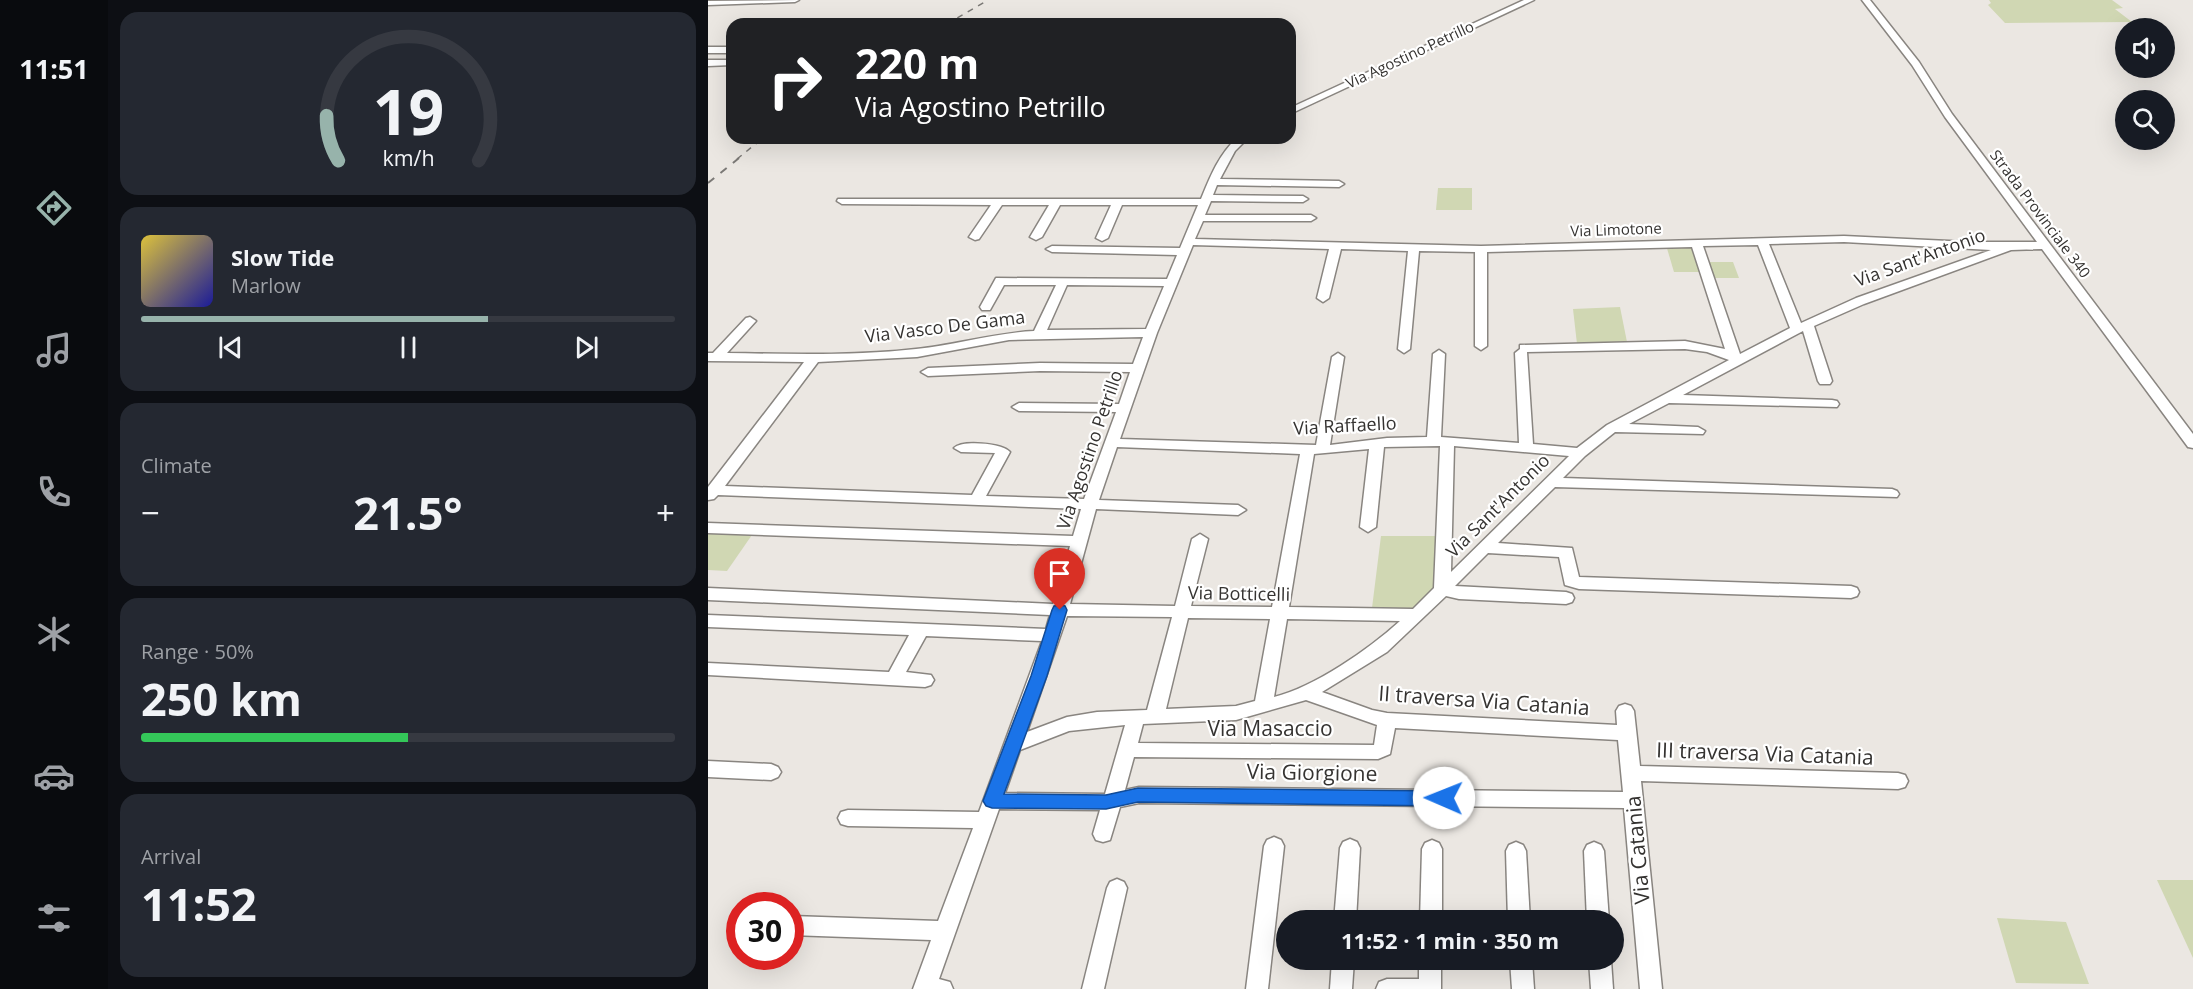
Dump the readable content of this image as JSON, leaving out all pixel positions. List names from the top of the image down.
{
  "streets": {
    "street": [
      "Via Agostino Petrillo",
      "Strada Provinciale 340",
      "Via Limotone",
      "Via Sant'Antonio",
      "Via Vasco De Gama",
      "Via Raffaello",
      "Via Botticelli",
      "II traversa Via Catania",
      "Via Masaccio",
      "III traversa Via Catania",
      "Via Giorgione",
      "Via Catania"
    ]
  },
  "crossings": [
    ["Via Agostino Petrillo", "Via Limotone"],
    ["Via Agostino Petrillo", "Via Sant'Antonio"],
    ["Via Agostino Petrillo", "Via Vasco De Gama"],
    ["Via Agostino Petrillo", "Via Raffaello"],
    ["Via Agostino Petrillo", "Via Botticelli"],
    ["Via Agostino Petrillo", "Via Giorgione"],
    ["Strada Provinciale 340", "Via Limotone"],
    ["Via Limotone", "Via Sant'Antonio"],
    ["Via Sant'Antonio", "Via Raffaello"],
    ["Via Sant'Antonio", "Via Botticelli"],
    ["Via Sant'Antonio", "II traversa Via Catania"],
    ["II traversa Via Catania", "Via Masaccio"],
    ["II traversa Via Catania", "Via Catania"],
    ["III traversa Via Catania", "Via Catania"],
    ["Via Giorgione", "Via Catania"]
  ],
  "page": {
    "tabs": "11:51",
    "turn": ["220 m", "Via Agostino Petrillo"],
    "song": ["Slow Tide", "Marlow"],
    "tile": [
      "Climate",
      ["Range · 50%", "250 km"],
      ["Arrival", "11:52"]
    ],
    "heat": ["−", "21.5°", "+"],
    "limit": "30",
    "trip": "11:52 · 1 min · 350 m",
    "gauge": ["19", "km/h"]
  }
}
